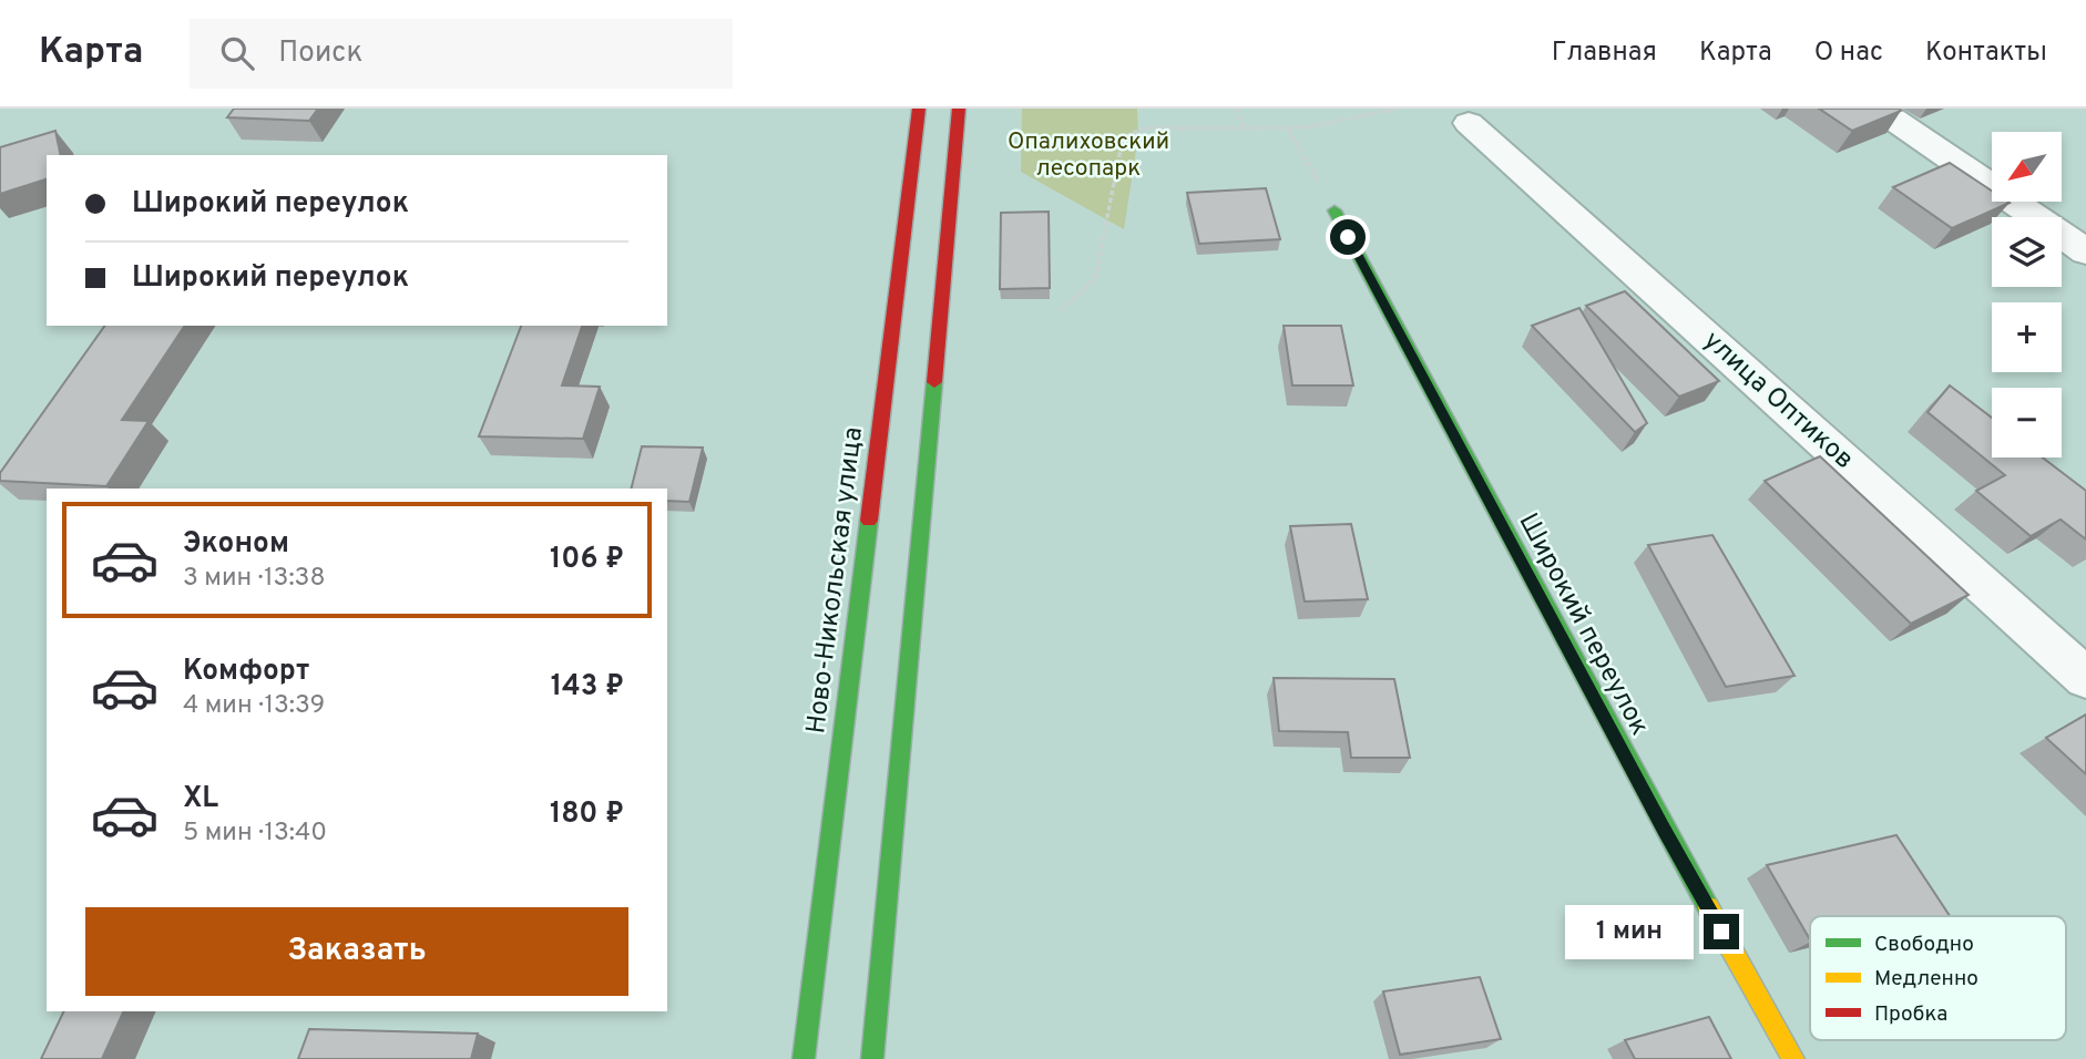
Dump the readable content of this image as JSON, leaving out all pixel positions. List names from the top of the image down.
{
  "streets": {
    "main road": ["Ново-Никольская улица", "Широкий переулок"],
    "street": ["улица Оптиков"]
  },
  "parks": ["Опалиховский лесопарк"],
  "legend": ["Свободно", "Медленно", "Пробка"],
  "north": "bottom left",
  "page": {
    "header": "Карта",
    "search": "Поиск",
    "nav": [
      "Главная",
      "Карта",
      "О нас",
      "Контакты"
    ],
    "map_buttons": ["+", "−"],
    "banner": ["Широкий переулок", "Широкий переулок"],
    "list": [
      {
        "name": "Эконом",
        "note": "3 мин · 13:38",
        "value": "106 ₽"
      },
      {
        "name": "Комфорт",
        "note": "4 мин · 13:39",
        "value": "143 ₽"
      },
      {
        "name": "XL",
        "note": "5 мин · 13:40",
        "value": "180 ₽"
      }
    ],
    "buttons": "Заказать",
    "bubble": "1 мин"
  }
}
